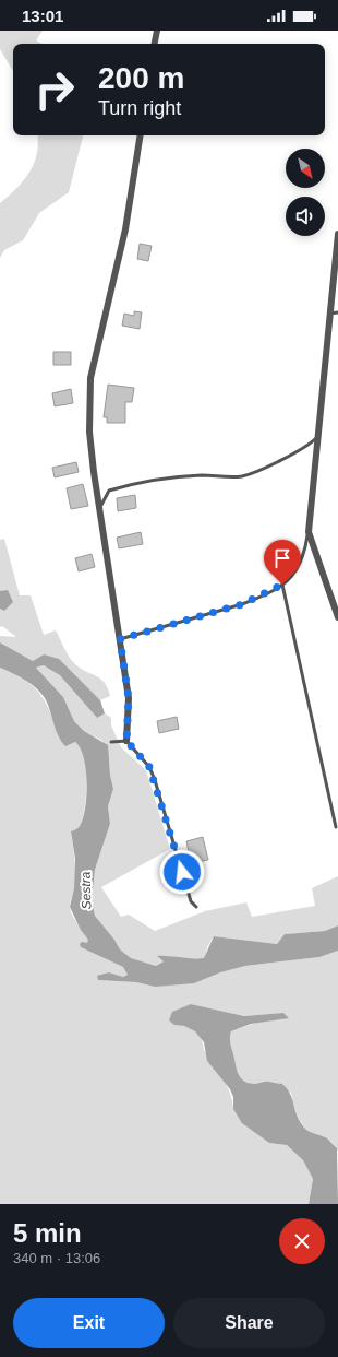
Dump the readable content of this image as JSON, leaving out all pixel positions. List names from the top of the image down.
{
  "water": ["Sestra"],
  "north": "bottom right",
  "page": {
    "status": "13:01",
    "turn": ["200 m", "Turn right"],
    "heading": ["5 min", "340 m · 13:06"],
    "buttons": ["Exit", "Share"]
  }
}
